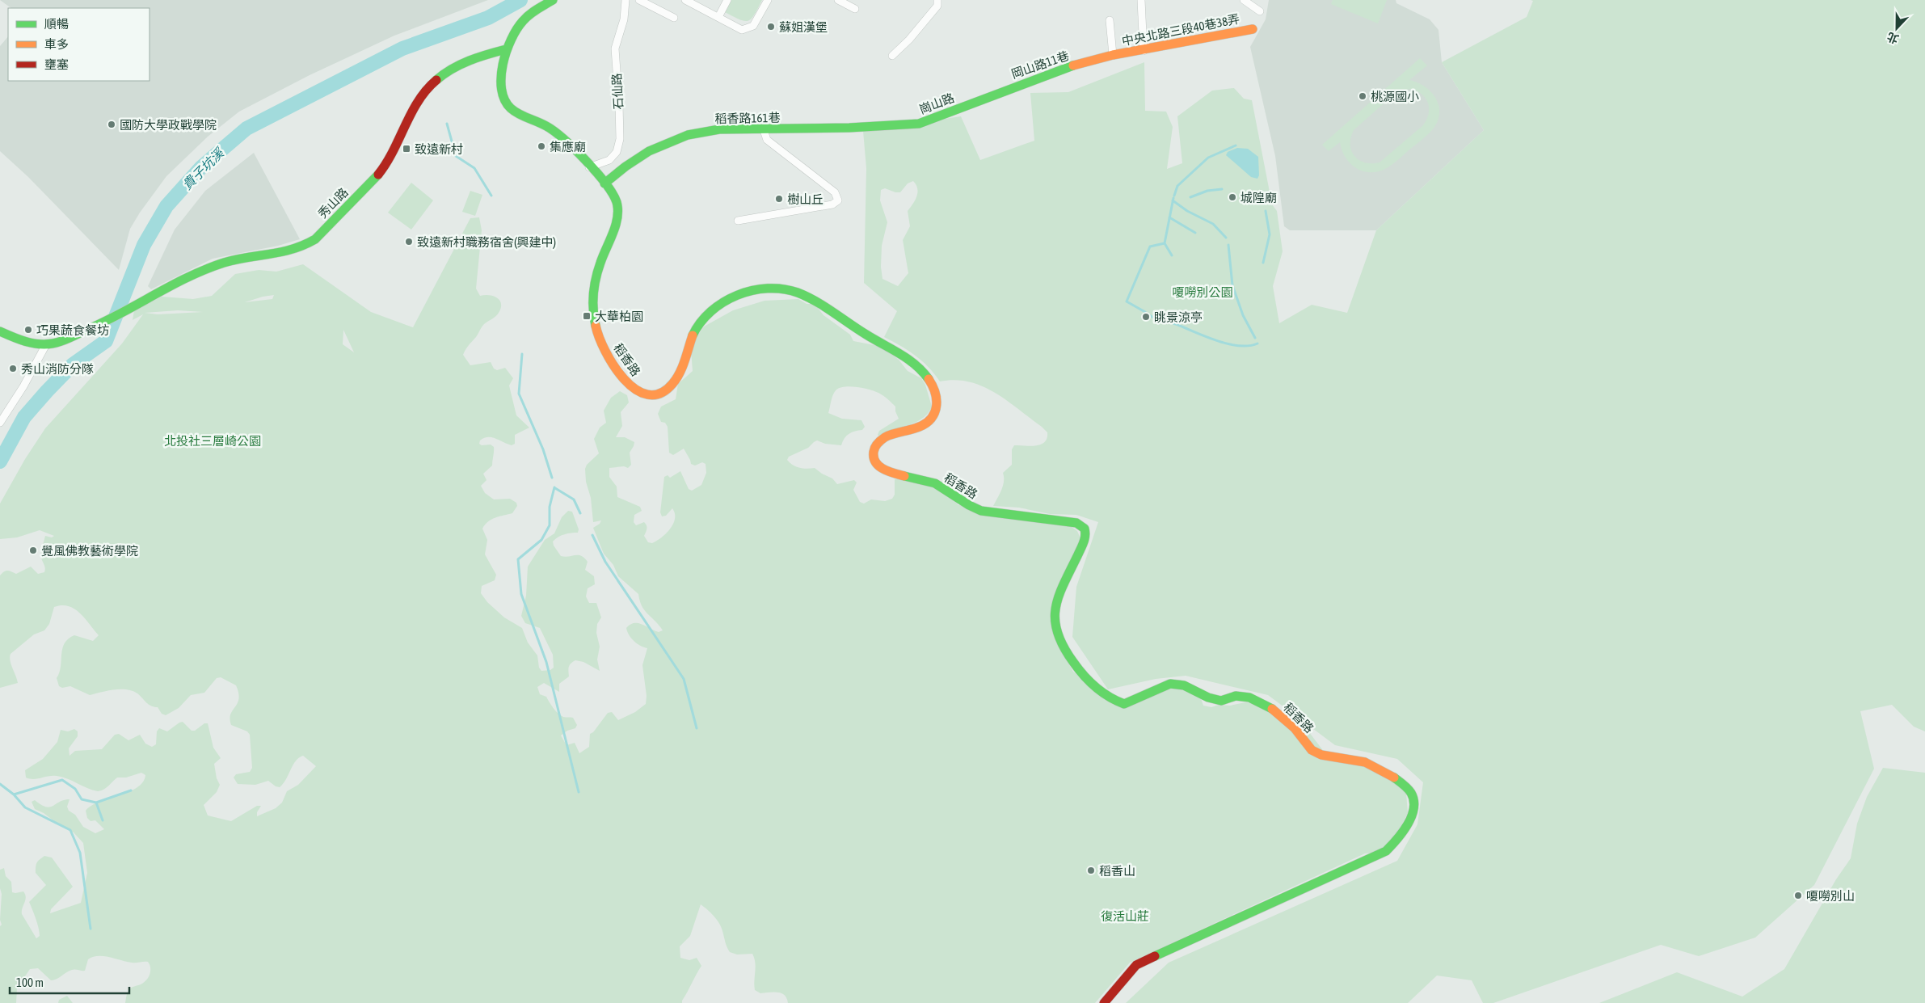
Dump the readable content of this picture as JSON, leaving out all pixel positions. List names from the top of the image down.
{
  "streets": {
    "street": [
      "中央北路三段40巷38弄",
      "岡山路11巷",
      "石仙路",
      "崗山路",
      "稻香路161巷",
      "秀山路",
      "稻香路"
    ]
  },
  "crossings": [
    ["中央北路三段40巷38弄", "岡山路11巷"],
    ["岡山路11巷", "崗山路"],
    ["石仙路", "稻香路"],
    ["崗山路", "稻香路161巷"],
    ["稻香路161巷", "稻香路"],
    ["秀山路", "稻香路"]
  ],
  "water": ["貴子坑溪"],
  "parks": ["嗄嘮別公園", "北投社三層崎公園", "復活山莊"],
  "places": {
    "other": [
      "蘇姐漢堡",
      "桃源國小",
      "國防大學政戰學院",
      "集應廟",
      "城隍廟",
      "樹山丘",
      "致遠新村職務宿舍(興建中)",
      "眺景涼亭",
      "巧果蔬食餐坊",
      "秀山消防分隊",
      "覺風佛教藝術學院",
      "稻香山",
      "嗄嘮別山"
    ],
    "transit": ["致遠新村", "大華柏園"]
  },
  "legend": ["順暢", "車多", "壅塞"],
  "scale_bar": "100 m",
  "north": "bottom"
}
